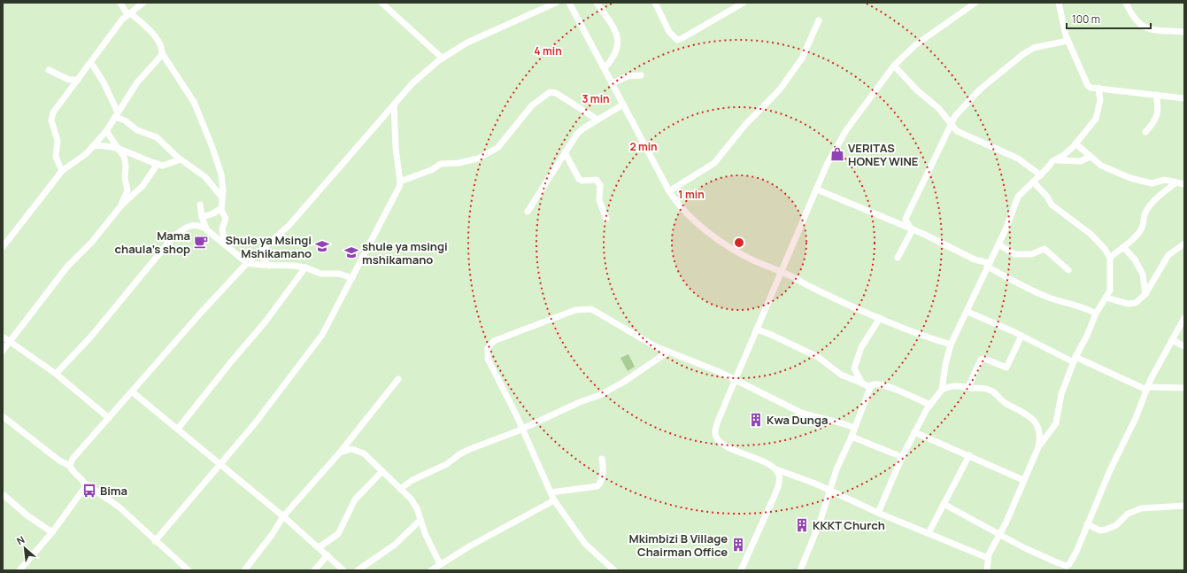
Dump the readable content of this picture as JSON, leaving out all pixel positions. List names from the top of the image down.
{
  "places": {
    "shop": ["VERITAS HONEY WINE"],
    "cafe": ["Mama chaula's shop"],
    "school or university": ["Shule ya Msingi Mshikamano", "shule ya msingi mshikamano"],
    "building": ["Kwa Dunga", "KKKT Church", "Mkimbizi B Village Chairman Office"],
    "bus stop": ["Bima"]
  },
  "scale_bar": "100 m",
  "north": "top left",
  "rings": [
    "4 min",
    "3 min",
    "2 min",
    "1 min"
  ]
}
